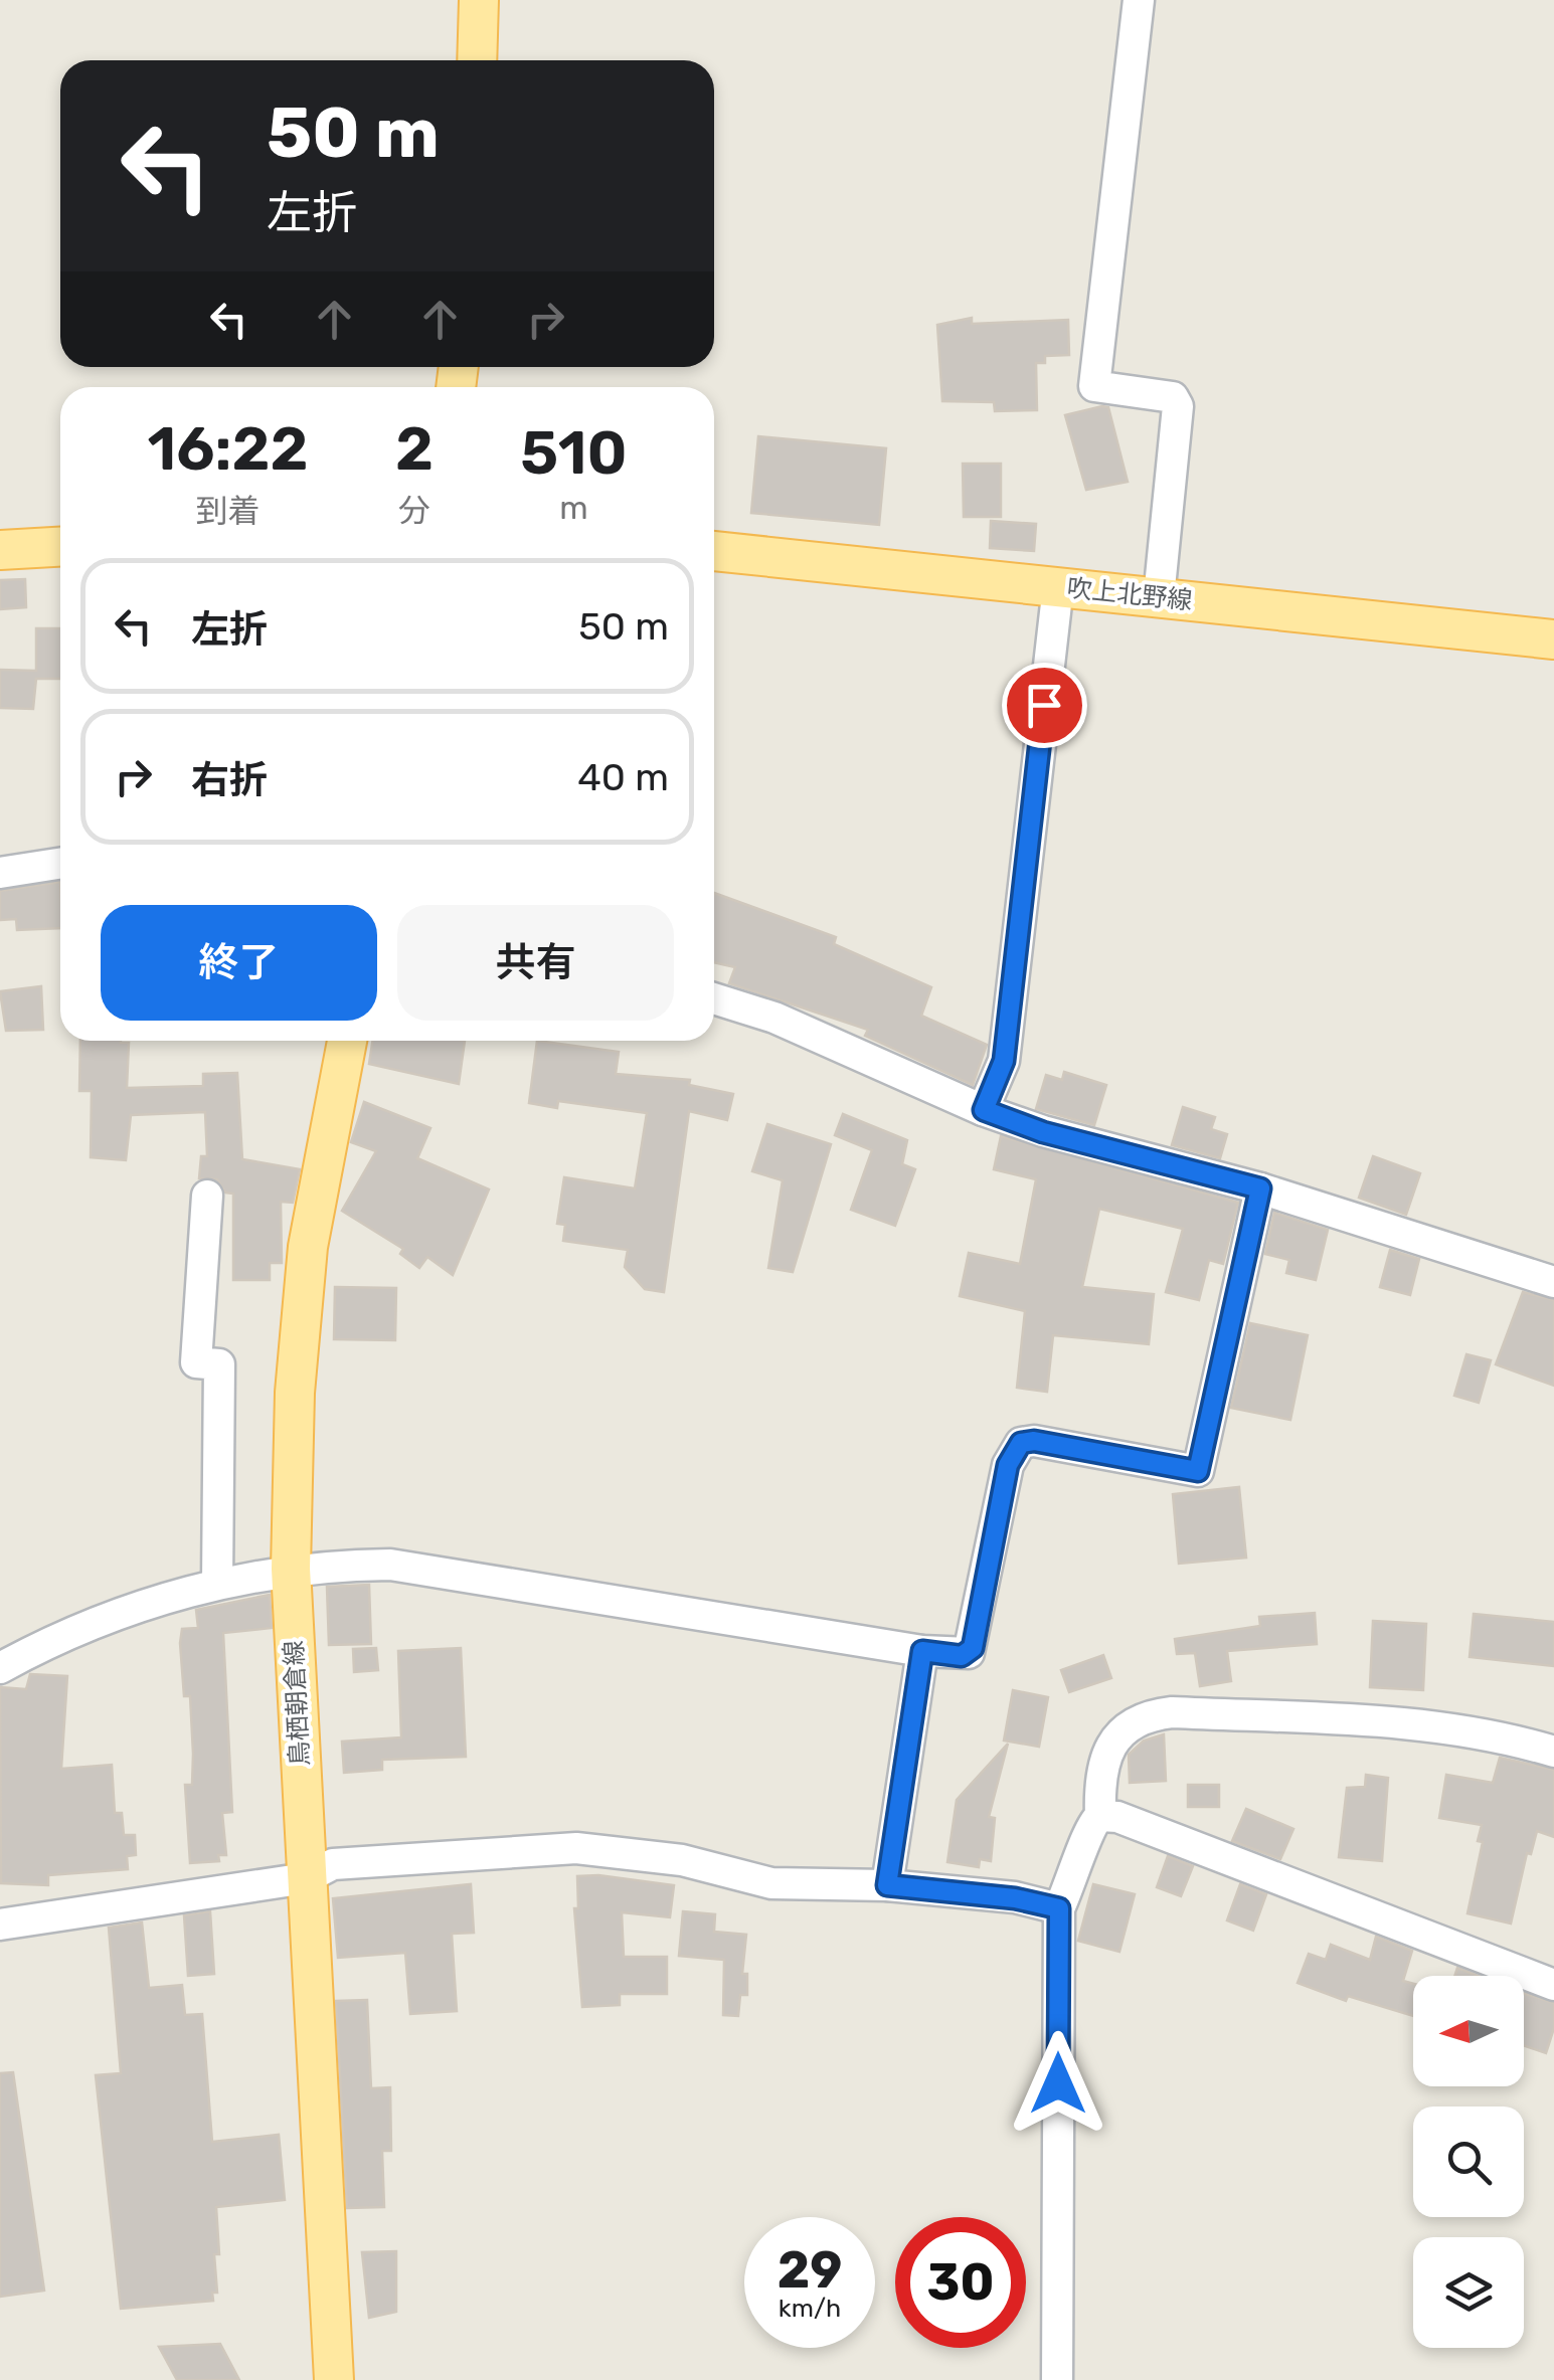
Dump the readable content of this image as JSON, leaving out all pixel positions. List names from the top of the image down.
{
  "streets": {
    "main road": ["吹上北野線", "鳥栖朝倉線"]
  },
  "north": "left",
  "page": {
    "turn": ["50 m", "左折"],
    "eta": [
      "16:22",
      "到着",
      "2",
      "分",
      "510",
      "m"
    ],
    "list": [
      {
        "name": "左折",
        "value": "50 m"
      },
      {
        "name": "右折",
        "value": "40 m"
      }
    ],
    "buttons": ["終了", "共有"],
    "speed": "29 km/h",
    "limit": "30"
  }
}
